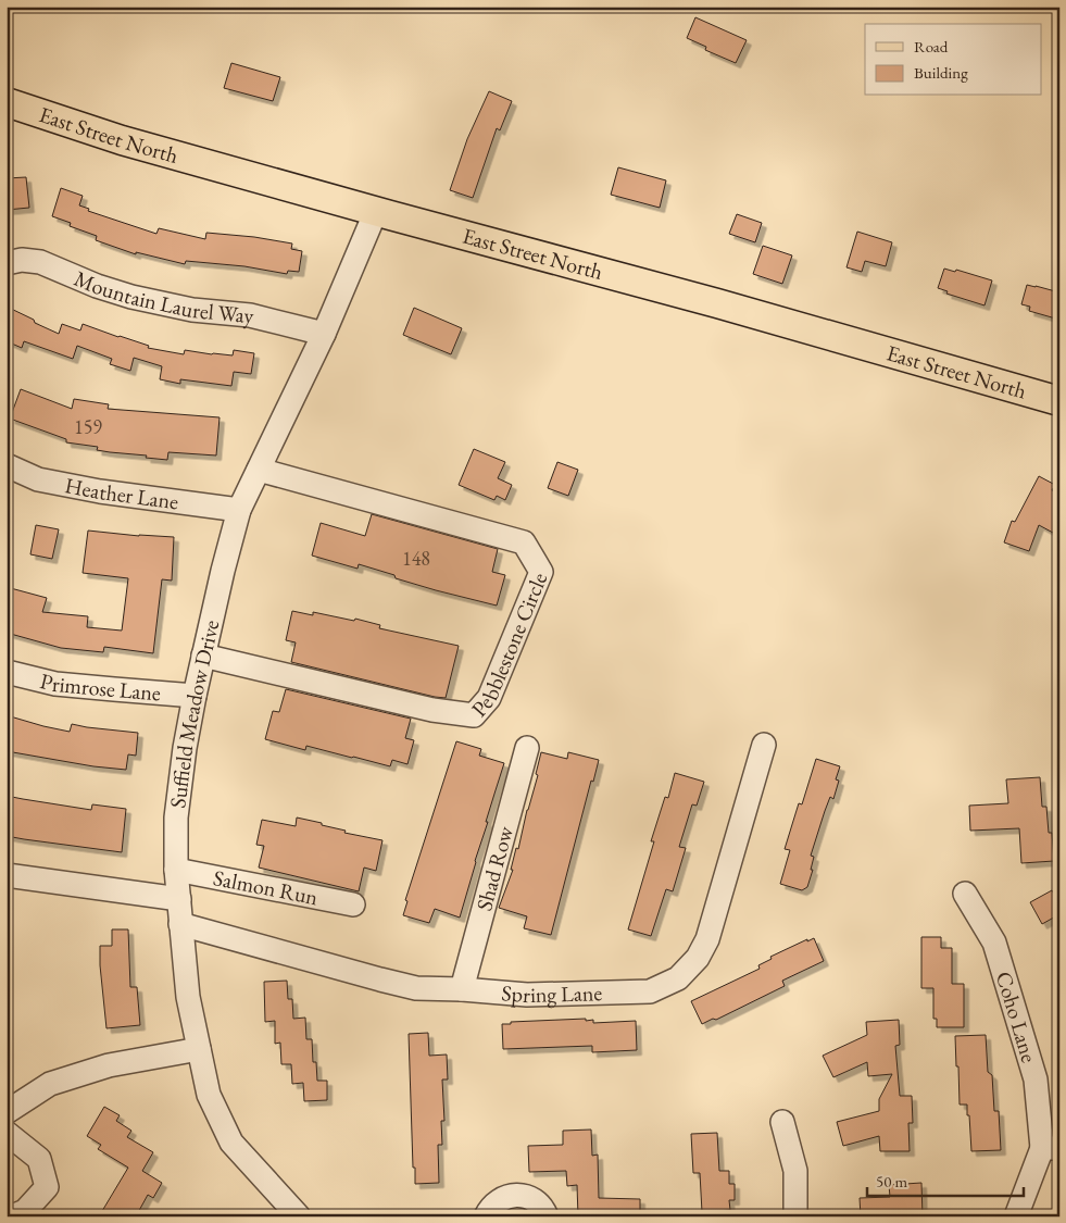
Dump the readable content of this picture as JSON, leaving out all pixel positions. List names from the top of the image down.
{
  "streets": {
    "main road": ["East Street North"],
    "street": [
      "Mountain Laurel Way",
      "Heather Lane",
      "Pebblestone Circle",
      "Primrose Lane",
      "Suffield Meadow Drive",
      "Shad Row",
      "Salmon Run",
      "Spring Lane",
      "Coho Lane"
    ]
  },
  "crossings": [
    ["East Street North", "Suffield Meadow Drive"],
    ["Mountain Laurel Way", "Suffield Meadow Drive"],
    ["Heather Lane", "Suffield Meadow Drive"],
    ["Pebblestone Circle", "Suffield Meadow Drive"],
    ["Primrose Lane", "Suffield Meadow Drive"],
    ["Suffield Meadow Drive", "Salmon Run"],
    ["Suffield Meadow Drive", "Spring Lane"],
    ["Shad Row", "Spring Lane"]
  ],
  "house_numbers": ["159", "148"],
  "legend": ["Road", "Building"],
  "scale_bar": "50 m"
}
